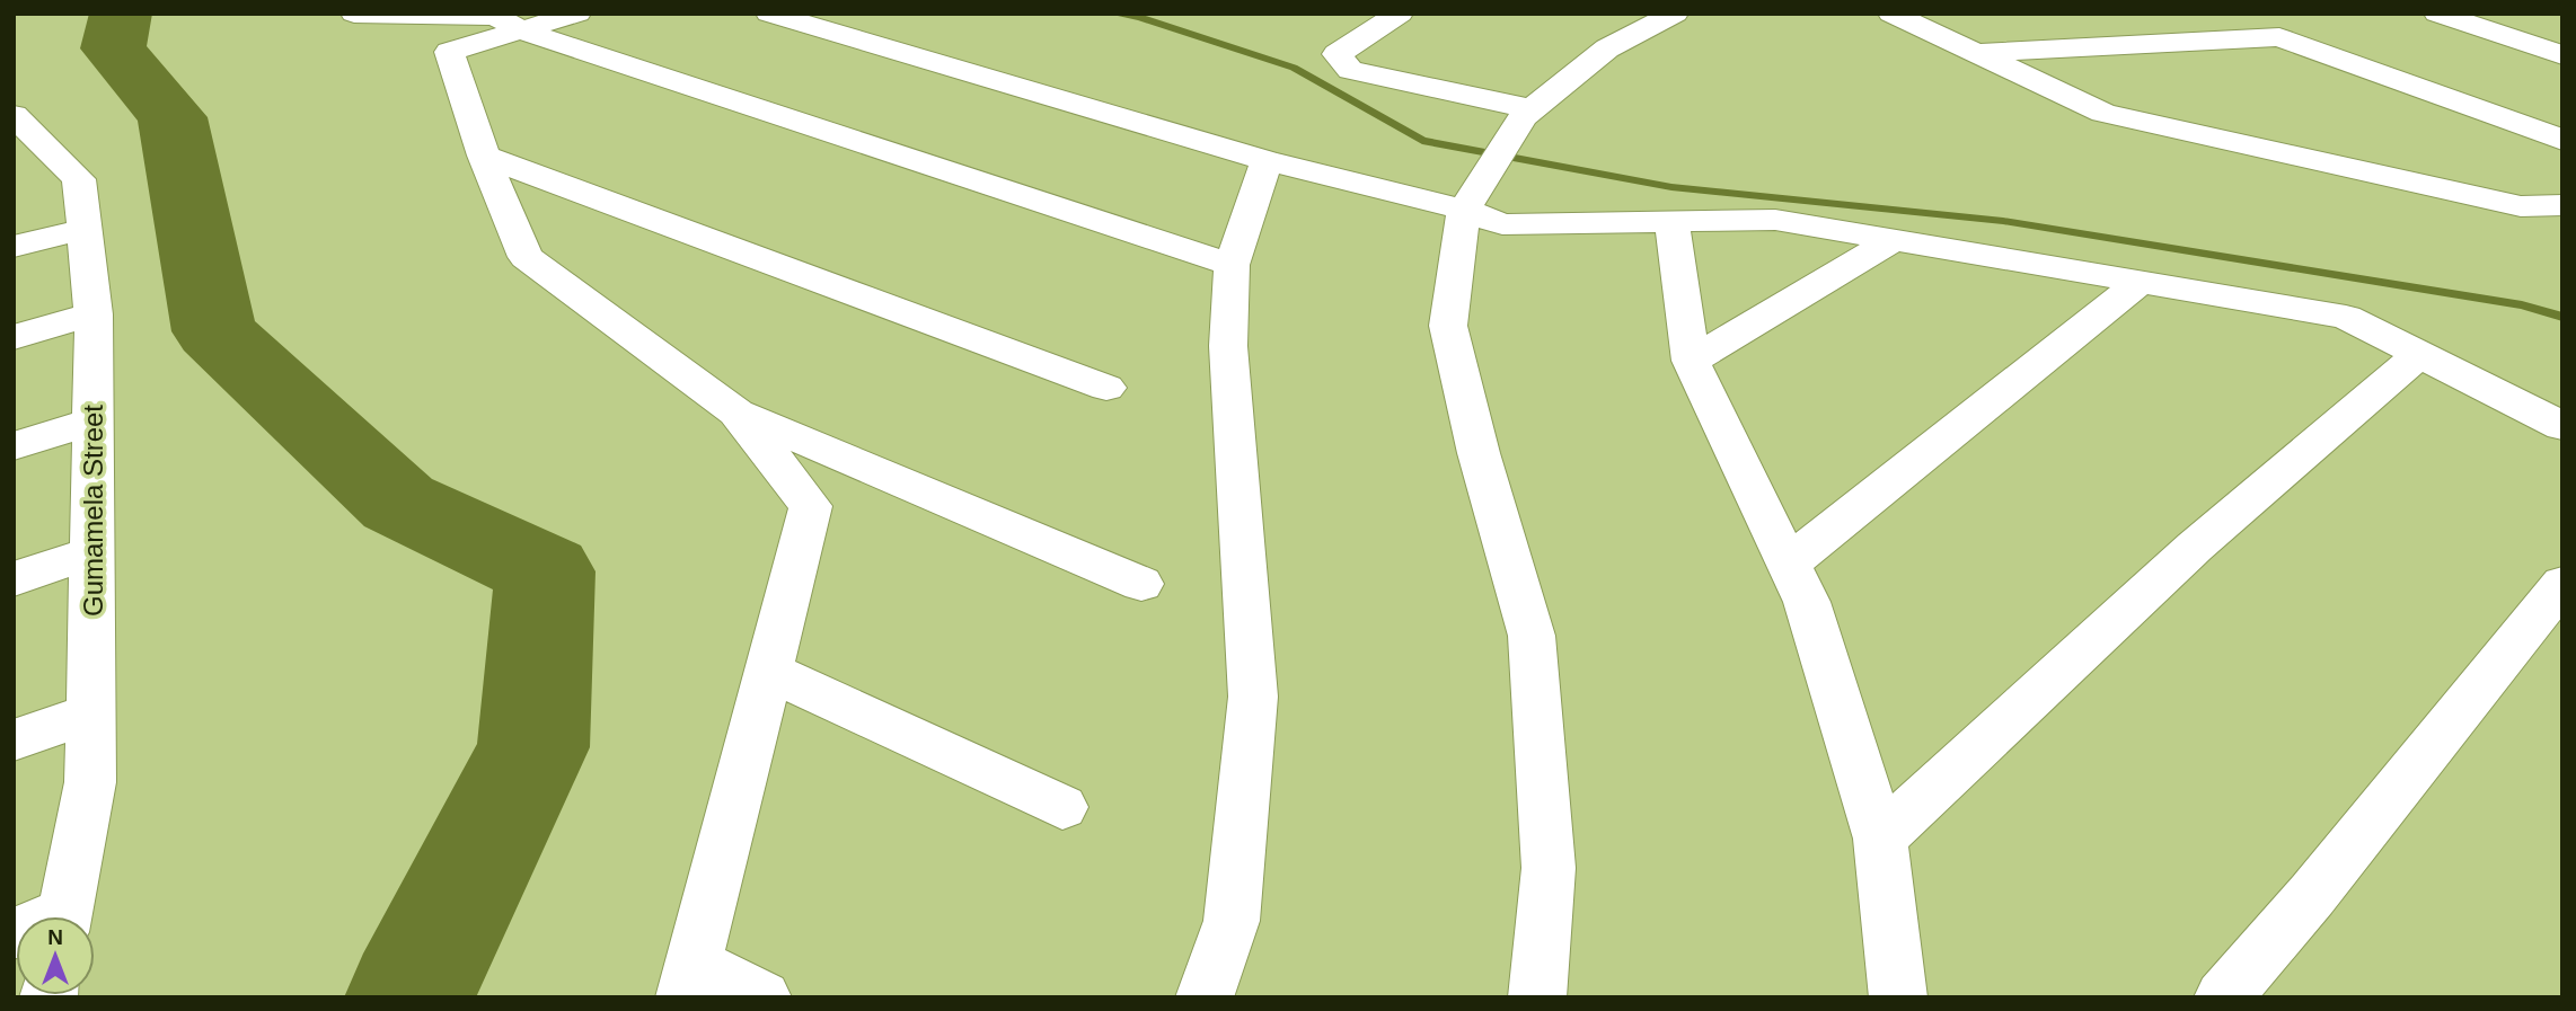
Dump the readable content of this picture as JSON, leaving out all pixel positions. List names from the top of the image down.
{
  "streets": {
    "street": ["Gumamela Street"]
  },
  "north": "top"
}
